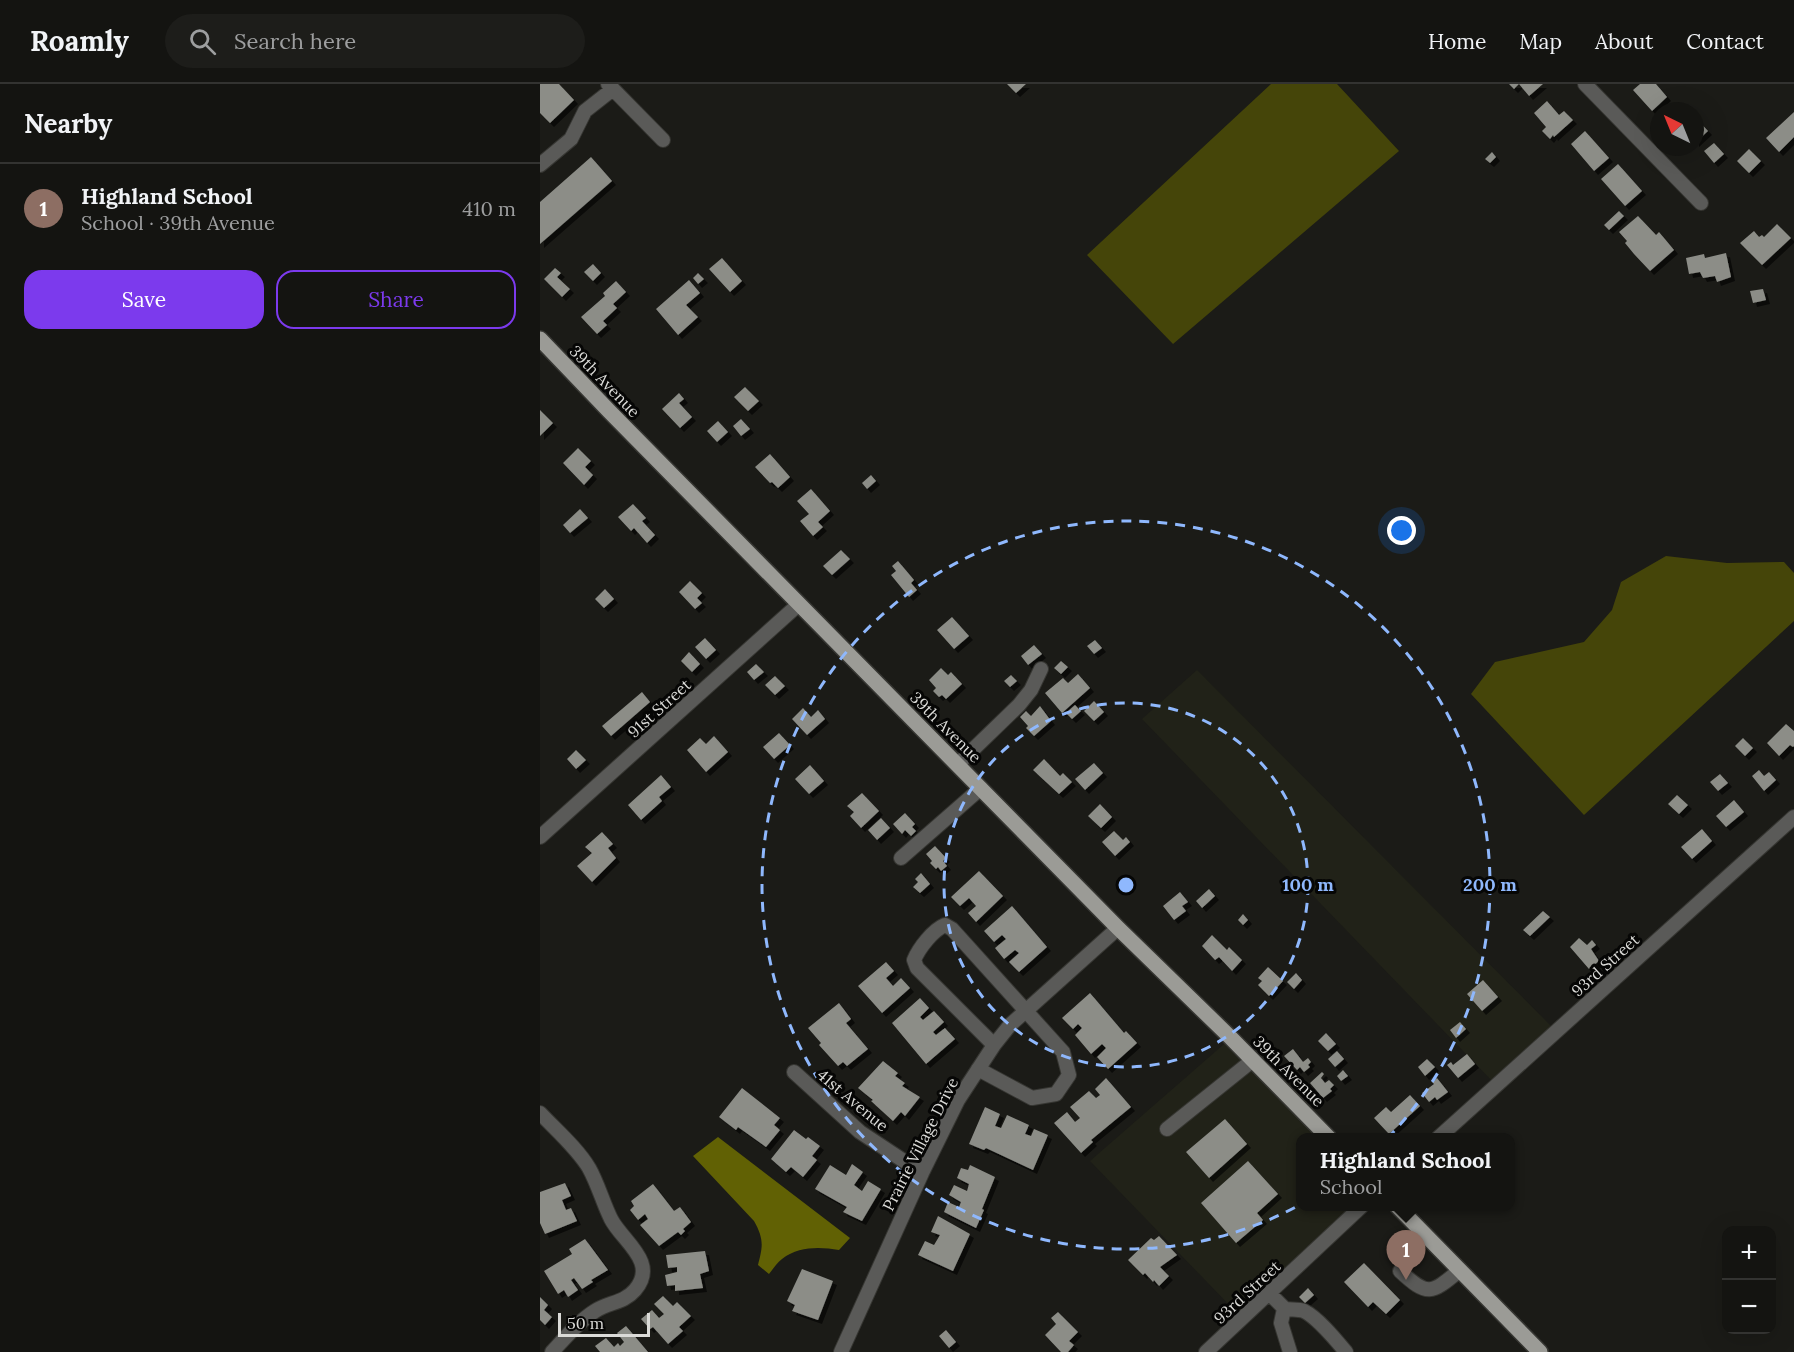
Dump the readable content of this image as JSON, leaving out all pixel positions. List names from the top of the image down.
{
  "streets": {
    "main road": ["39th Avenue"],
    "street": [
      "91st Street",
      "93rd Street",
      "41st Avenue",
      "Prairie Village Drive"
    ]
  },
  "crossings": [
    ["39th Avenue", "91st Street"],
    ["39th Avenue", "Prairie Village Drive"],
    ["41st Avenue", "Prairie Village Drive"]
  ],
  "scale_bar": "50 m",
  "north": "top left",
  "page": {
    "header": "Roamly",
    "search": "Search here",
    "nav": [
      "Home",
      "Map",
      "About",
      "Contact"
    ],
    "heading": "Nearby",
    "list": [
      {
        "mark": "1",
        "name": "Highland School",
        "note": "School · 39th Avenue",
        "value": "410 m"
      }
    ],
    "buttons": ["Save", "Share"],
    "popup": ["Highland School", "School"],
    "map_buttons": ["+", "−"],
    "pins": "1",
    "scale": "50 m"
  },
  "rings": ["100 m", "200 m"]
}
